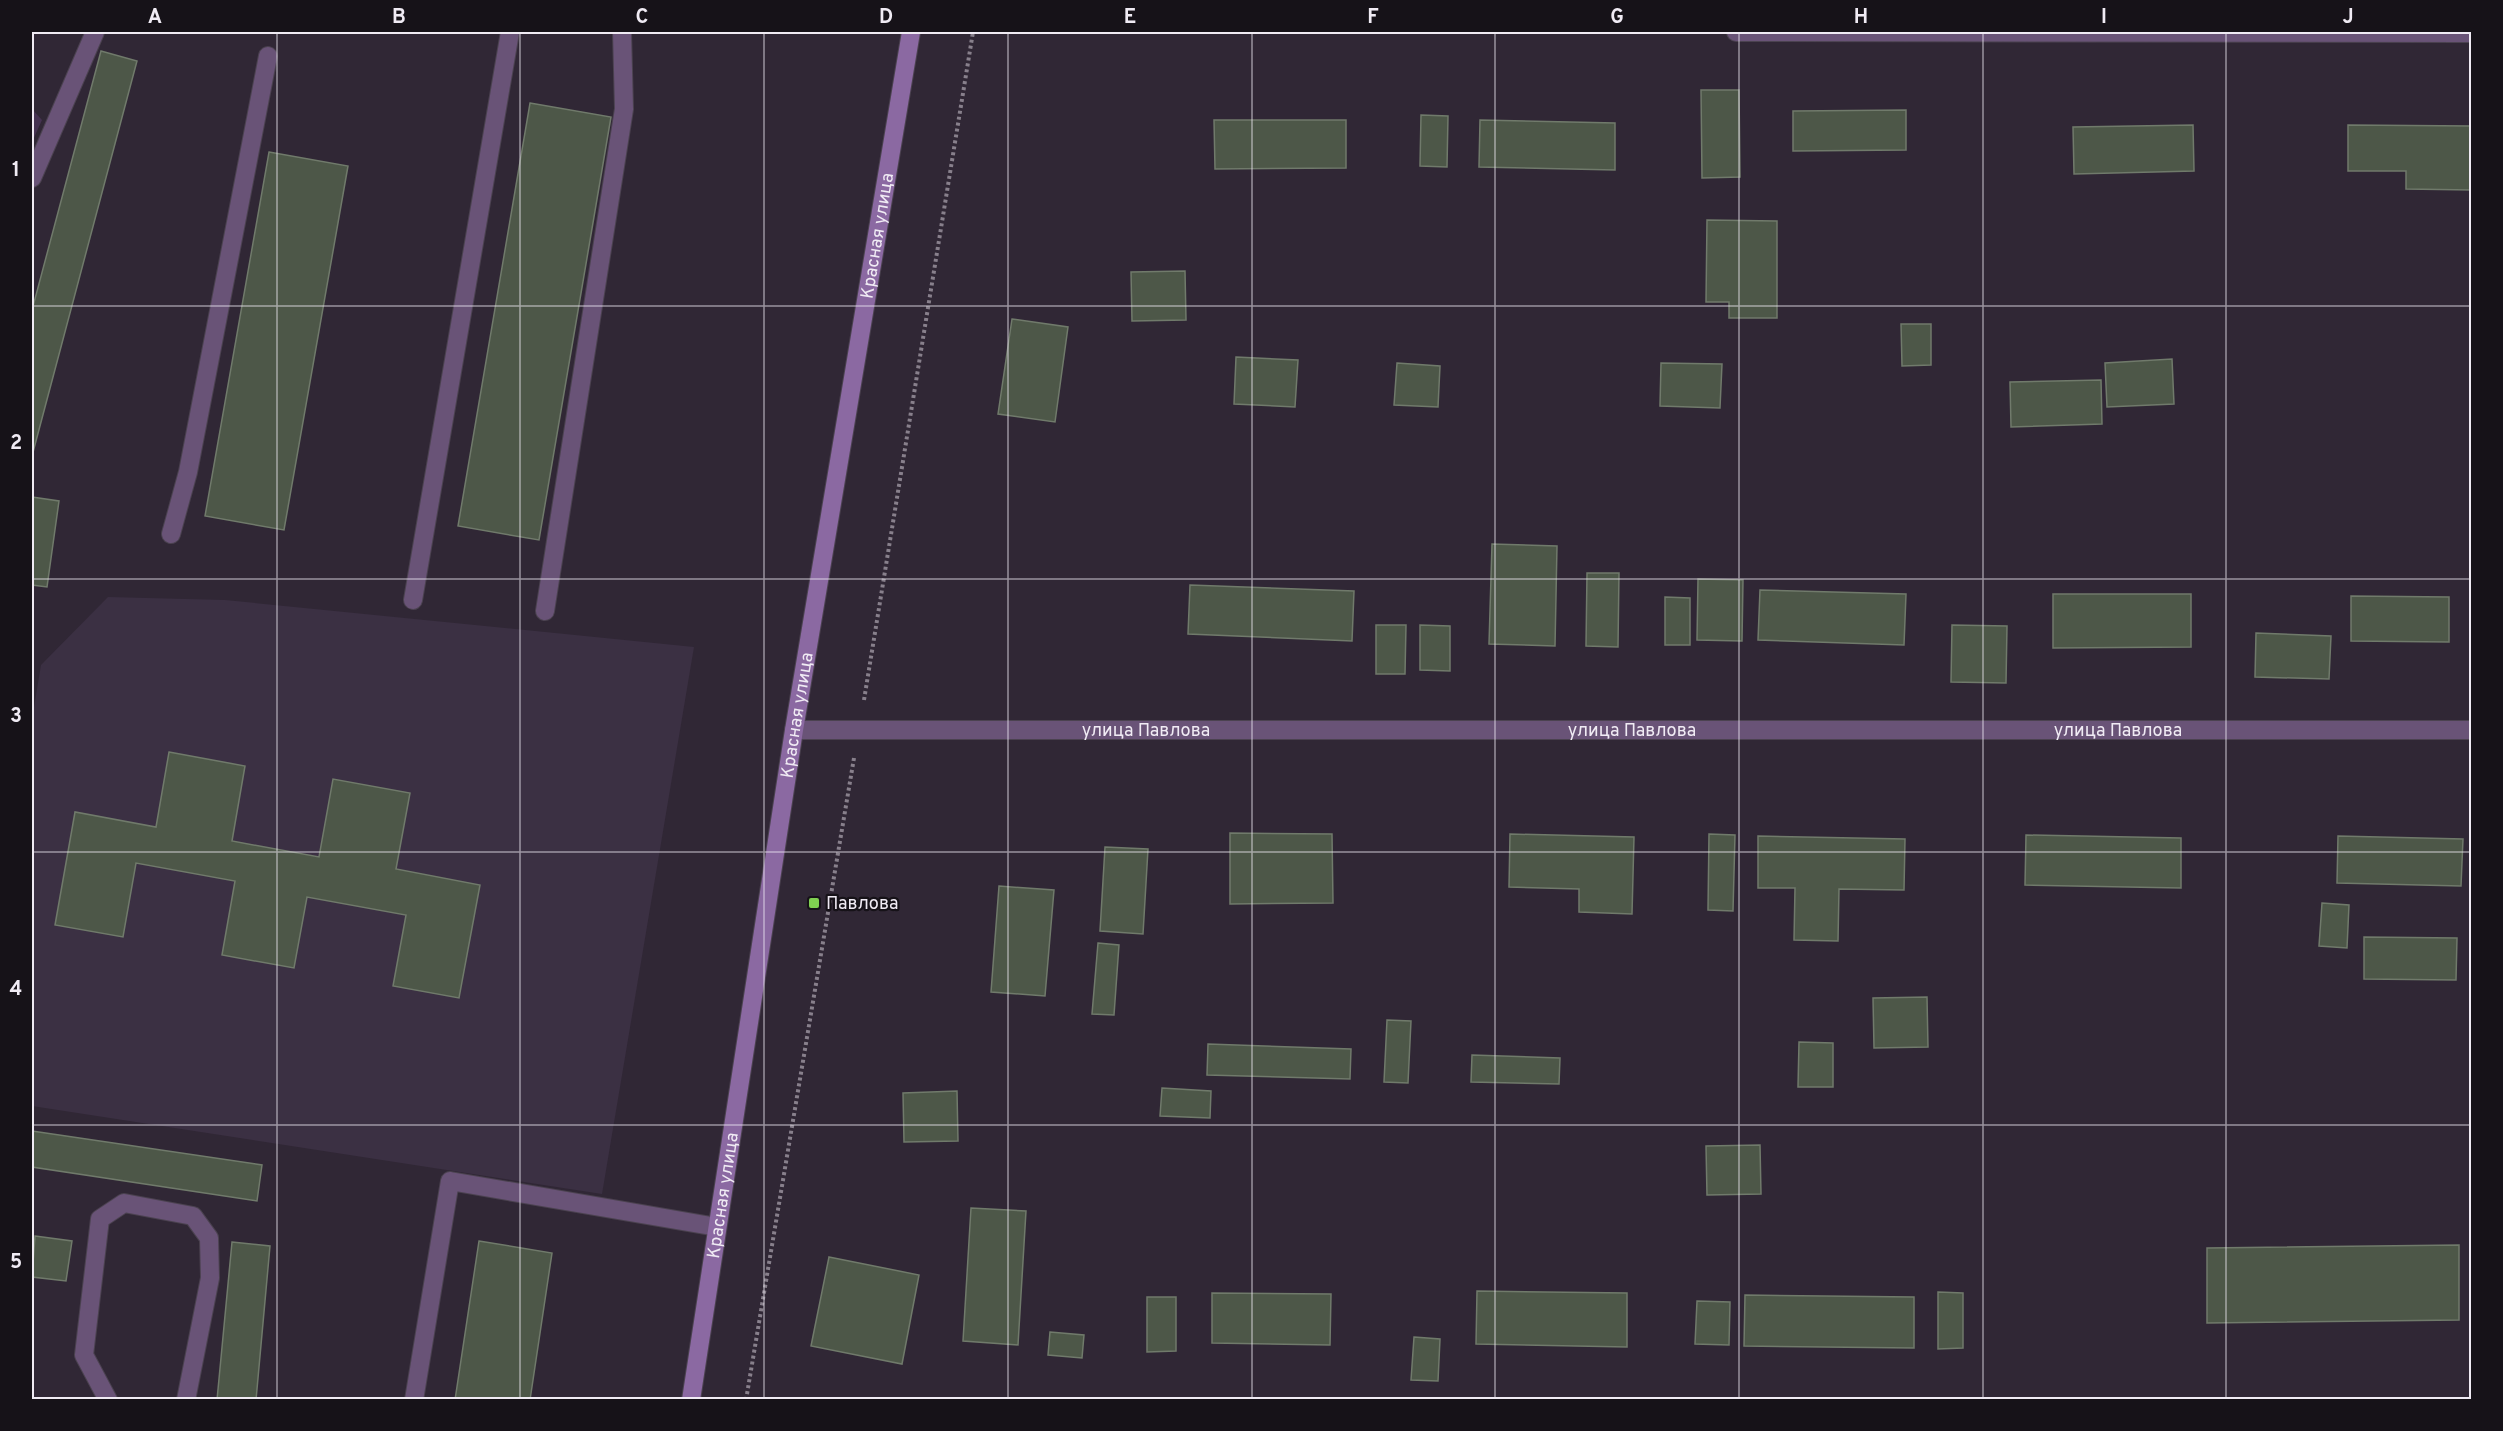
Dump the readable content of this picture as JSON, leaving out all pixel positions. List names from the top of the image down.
{
  "streets": {
    "street": ["Красная улица", "улица Павлова"]
  },
  "crossings": [
    ["Красная улица", "улица Павлова"]
  ],
  "places": {
    "transit": ["Павлова"]
  },
  "grid": {
    "columns": [
      "A",
      "B",
      "C",
      "D",
      "E",
      "F",
      "G",
      "H",
      "I",
      "J"
    ],
    "rows": [
      "1",
      "2",
      "3",
      "4",
      "5"
    ]
  }
}
